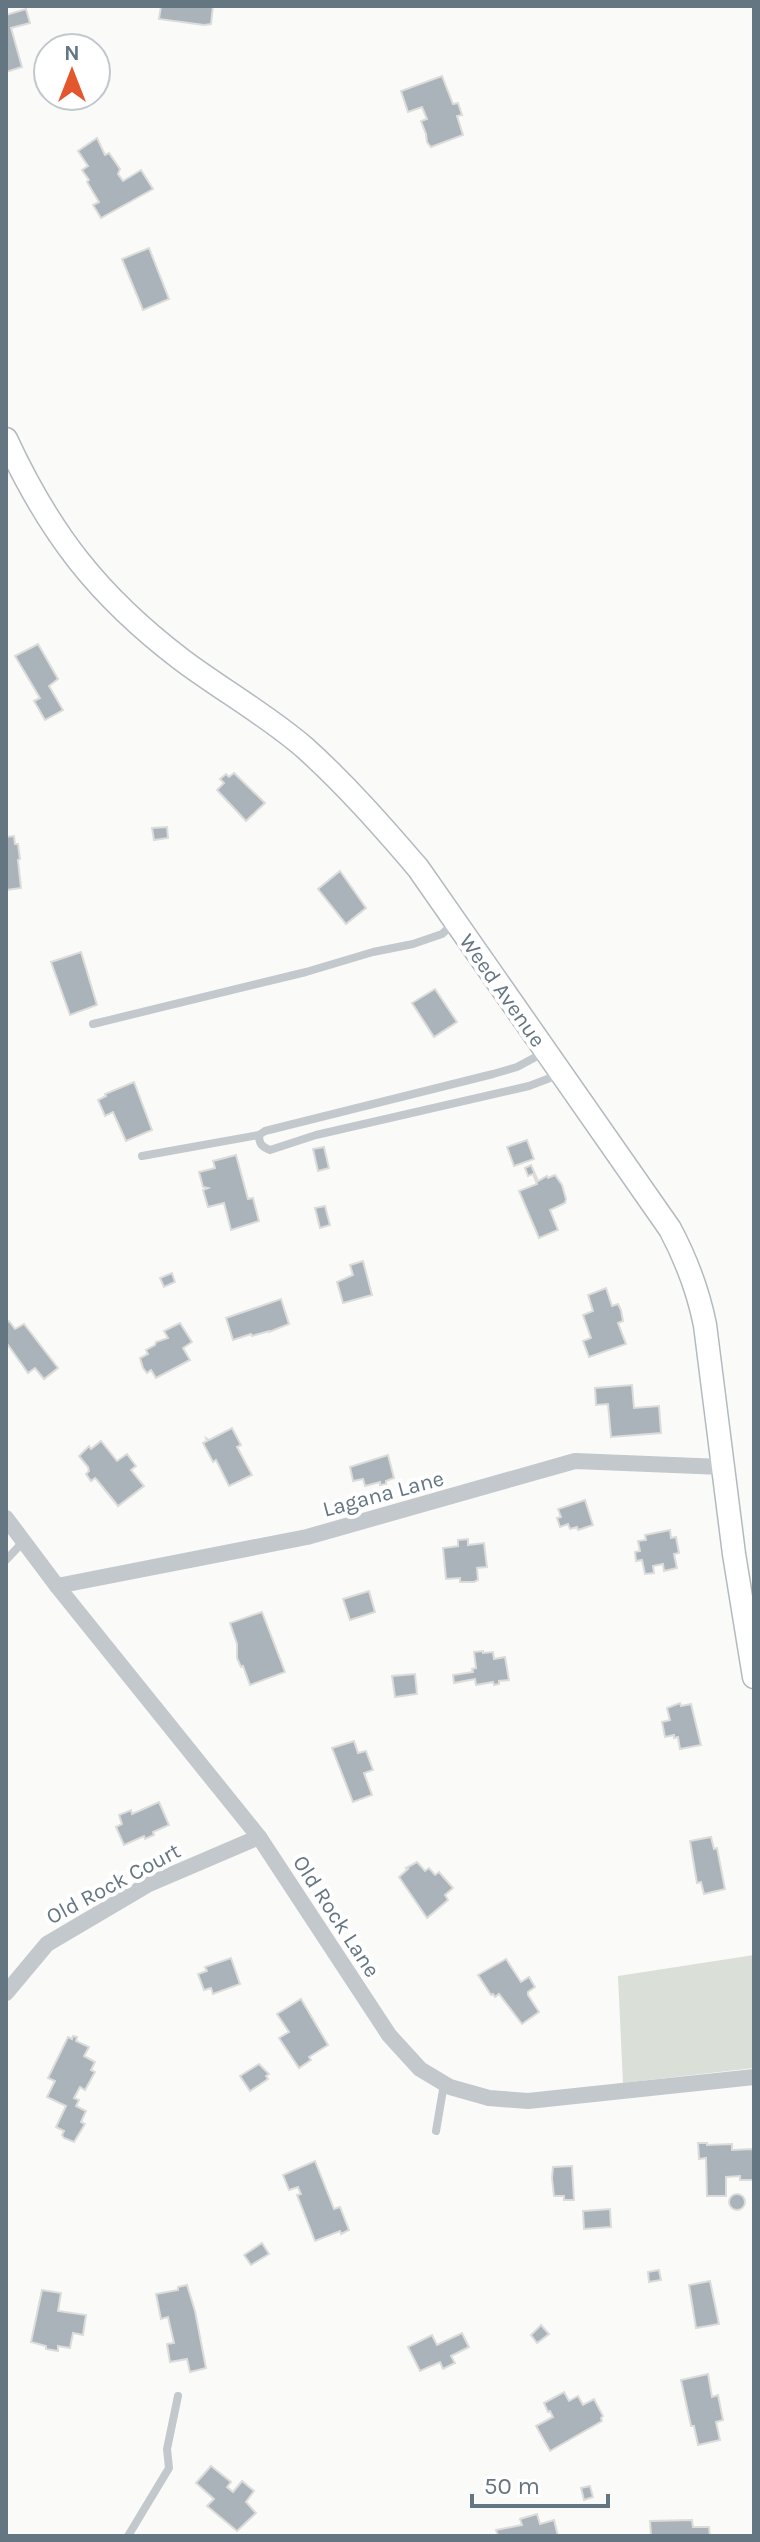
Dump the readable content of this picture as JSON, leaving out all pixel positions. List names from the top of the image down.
{
  "streets": {
    "main road": ["Weed Avenue"],
    "street": ["Lagana Lane", "Old Rock Court", "Old Rock Lane"]
  },
  "crossings": [
    ["Weed Avenue", "Lagana Lane"],
    ["Lagana Lane", "Old Rock Lane"],
    ["Old Rock Court", "Old Rock Lane"]
  ],
  "scale_bar": "50 m",
  "north": "top"
}
